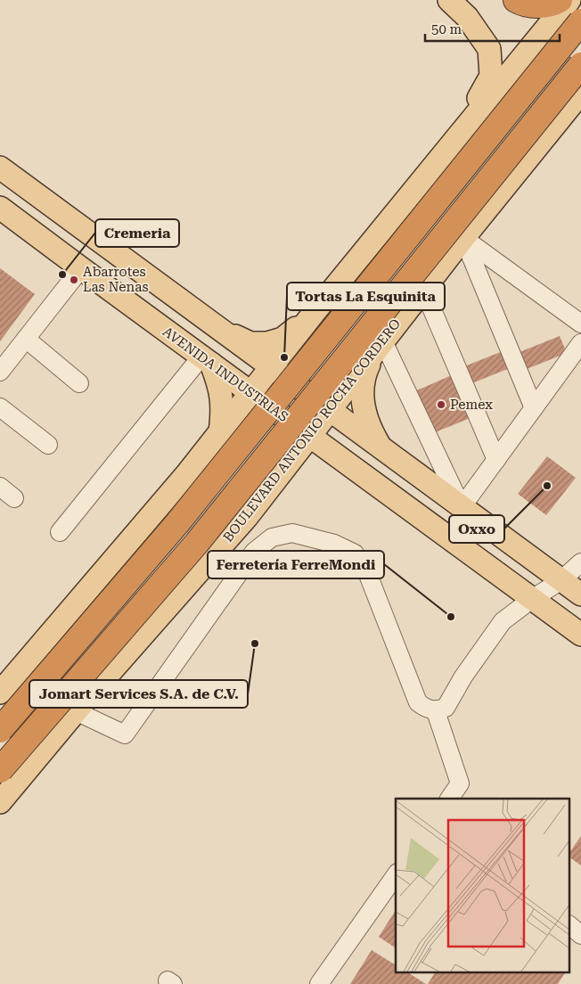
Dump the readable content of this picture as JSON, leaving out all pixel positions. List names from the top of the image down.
{
  "streets": {
    "highway": ["BOULEVARD ANTONIO ROCHA CORDERO"],
    "main road": ["AVENIDA INDUSTRIAS"]
  },
  "crossings": [
    ["AVENIDA INDUSTRIAS", "BOULEVARD ANTONIO ROCHA CORDERO"]
  ],
  "places": [
    "Cremeria",
    "Abarrotes Las Nenas",
    "Tortas La Esquinita",
    "Pemex",
    "Oxxo",
    "Ferretería FerreMondi",
    "Jomart Services S.A. de C.V."
  ],
  "scale_bar": "50 m"
}
